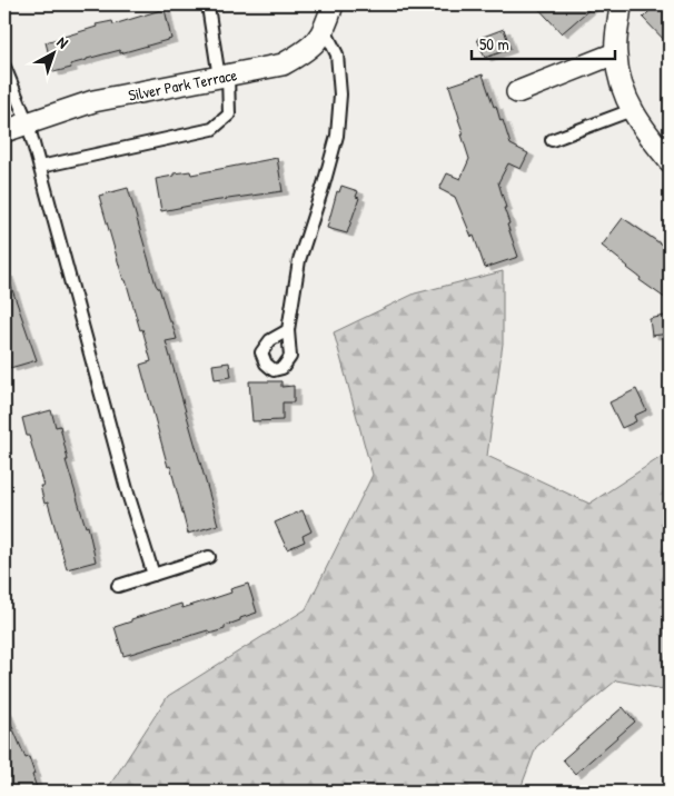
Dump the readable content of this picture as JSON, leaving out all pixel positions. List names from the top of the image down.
{
  "streets": {
    "street": ["Silver Park Terrace"]
  },
  "scale_bar": "50 m",
  "north": "top right"
}
